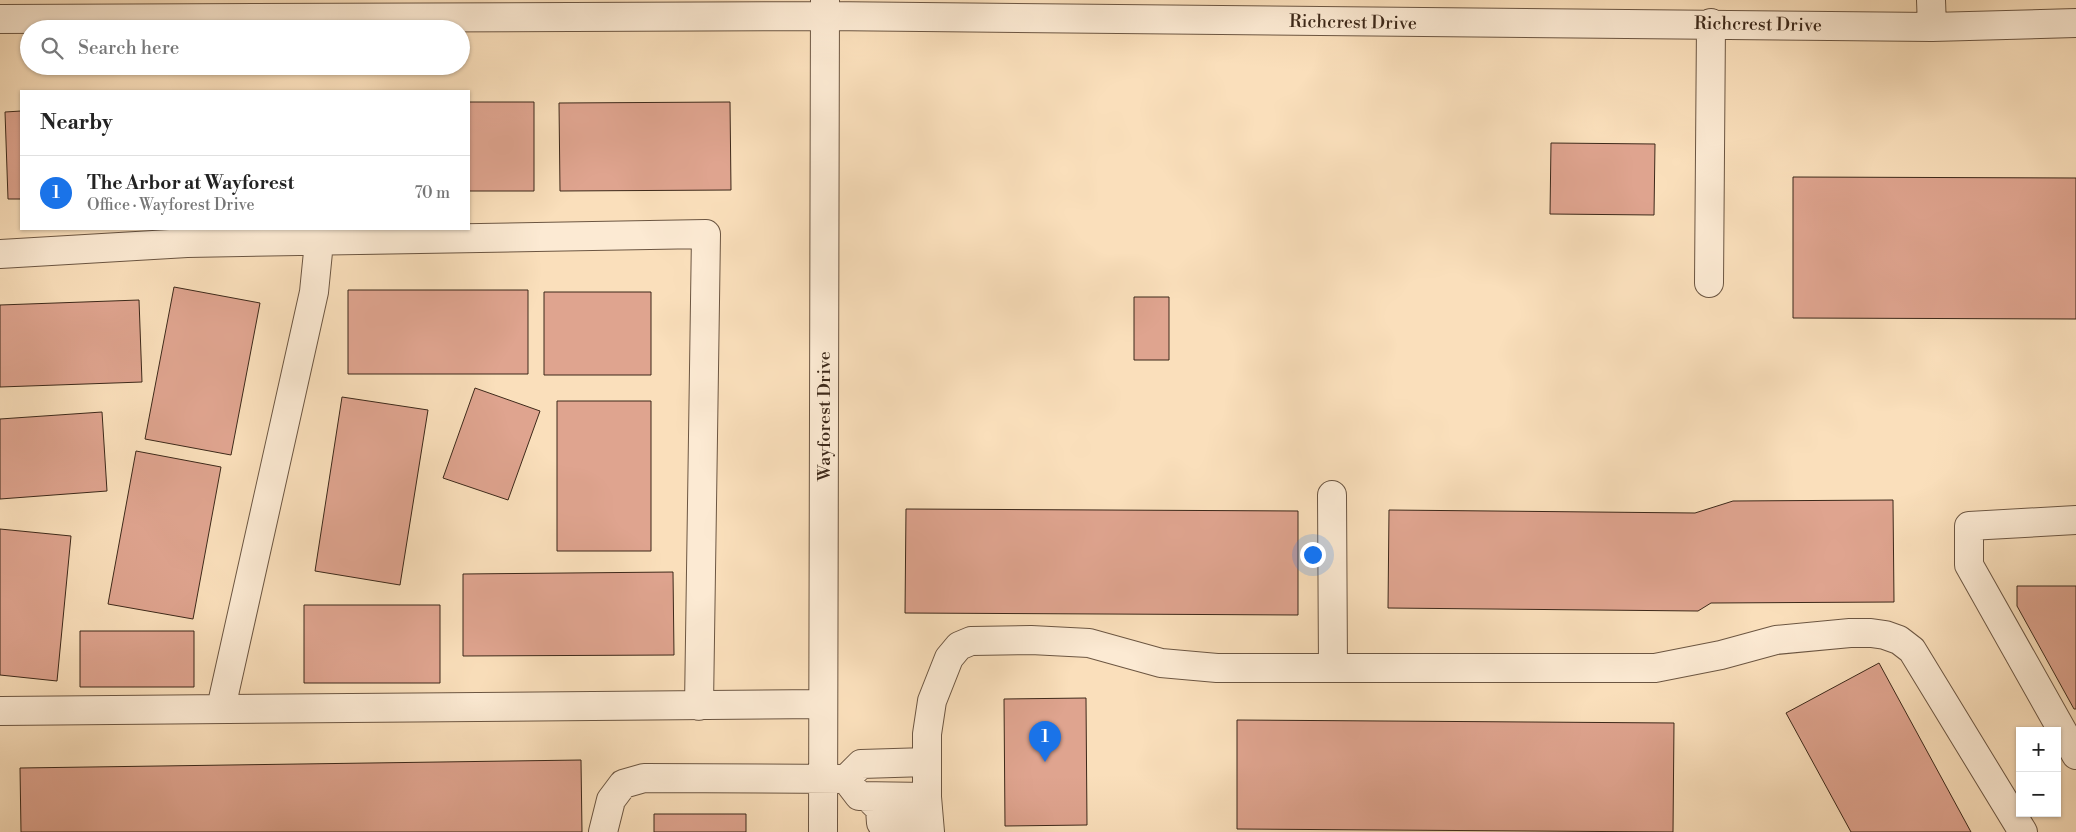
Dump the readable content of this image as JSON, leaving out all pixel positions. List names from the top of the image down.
{
  "streets": {
    "street": ["Richcrest Drive", "Wayforest Drive"]
  },
  "crossings": [
    ["Richcrest Drive", "Wayforest Drive"]
  ],
  "page": {
    "search": "Search here",
    "heading": "Nearby",
    "list": [
      {
        "mark": "1",
        "name": "The Arbor at Wayforest",
        "note": "Office · Wayforest Drive",
        "value": "70 m"
      }
    ],
    "pins": "1",
    "map_buttons": ["+", "−"]
  }
}
